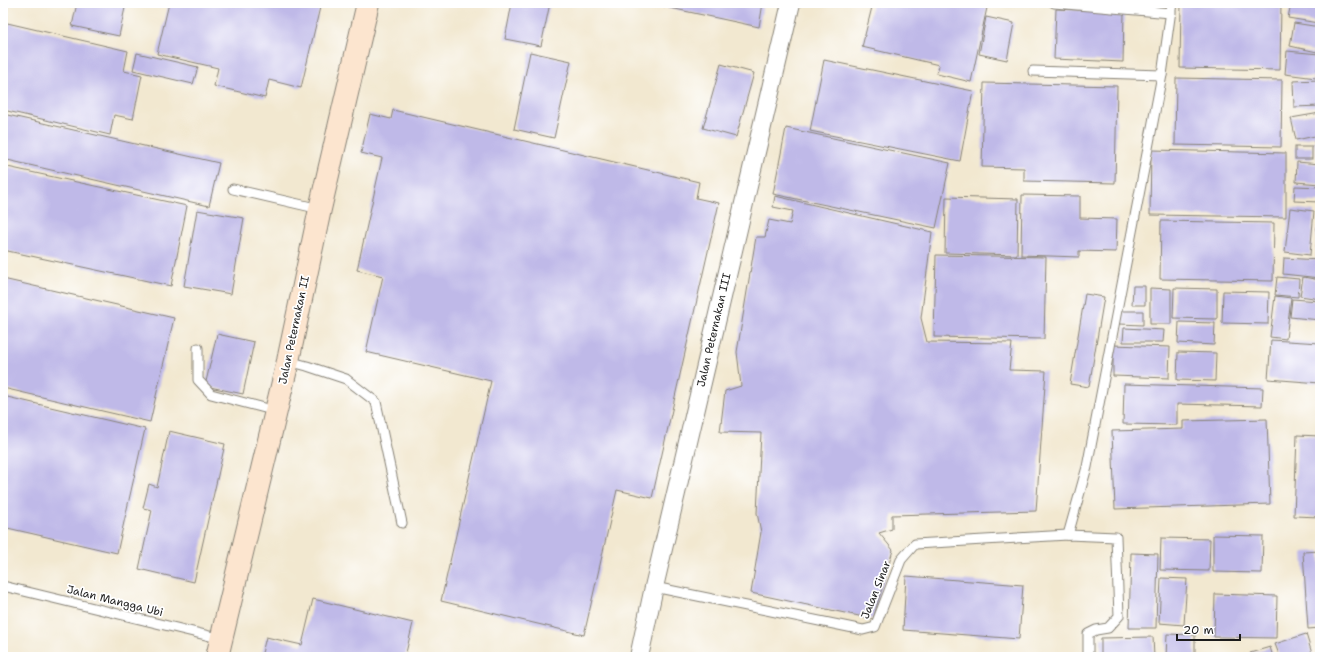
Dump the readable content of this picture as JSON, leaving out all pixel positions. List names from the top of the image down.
{
  "streets": {
    "street": ["Jalan Peternakan II", "Jalan Peternakan III"],
    "lane": ["Jalan Sinar", "Jalan Mangga Ubi"]
  },
  "crossings": [
    ["Jalan Peternakan II", "Jalan Mangga Ubi"],
    ["Jalan Peternakan III", "Jalan Sinar"]
  ],
  "scale_bar": "20 m"
}
